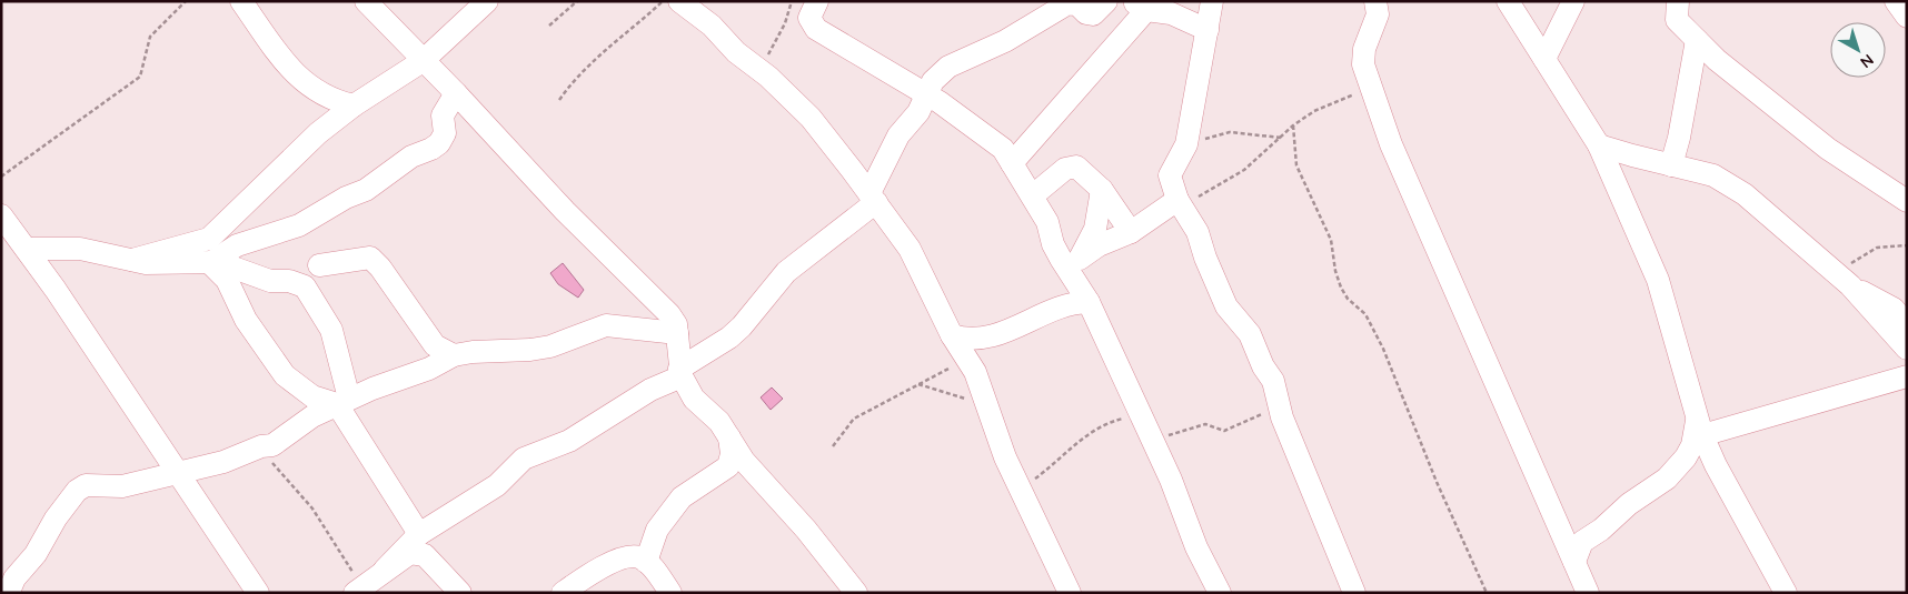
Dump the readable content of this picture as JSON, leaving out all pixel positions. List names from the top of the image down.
{
  "north": "bottom right"
}
